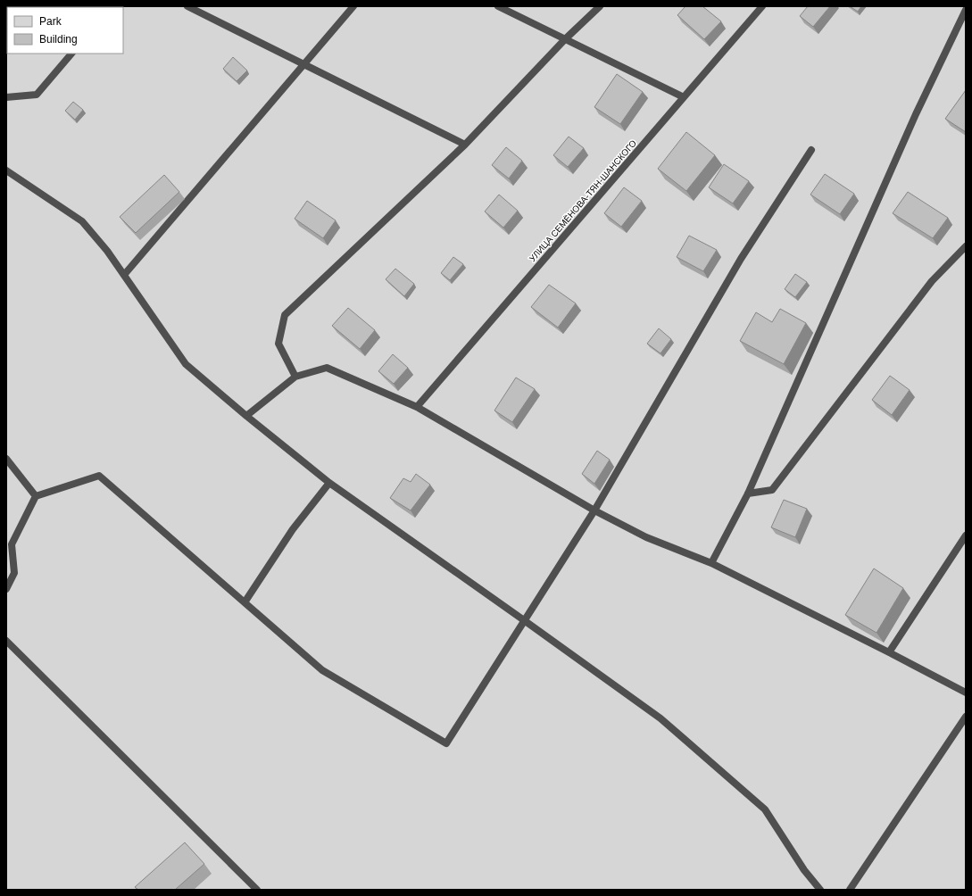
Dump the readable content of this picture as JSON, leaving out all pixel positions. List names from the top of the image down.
{
  "streets": {
    "lane": ["УЛИЦА СЕМЁНОВА-ТЯН-ШАНСКОГО"]
  },
  "legend": ["Park", "Building"]
}
